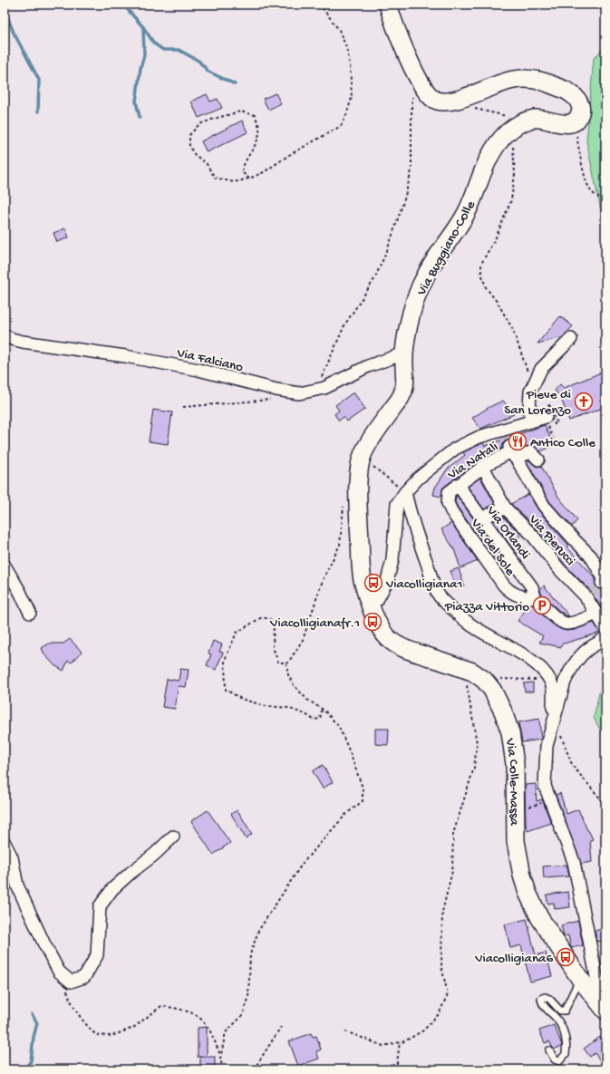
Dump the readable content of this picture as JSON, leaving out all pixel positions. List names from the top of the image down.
{
  "streets": {
    "street": [
      "Via Buggiano-Colle",
      "Via Falciano",
      "Via Natali",
      "Via Orlandi",
      "Via Pierucci",
      "Via del Sole",
      "Via Colle-Massa"
    ]
  },
  "crossings": [
    ["Via Buggiano-Colle", "Via Falciano"],
    ["Via Buggiano-Colle", "Via Colle-Massa"],
    ["Via Natali", "Via Orlandi"],
    ["Via Natali", "Via Pierucci"],
    ["Via Natali", "Via del Sole"],
    ["Via Orlandi", "Via del Sole"]
  ],
  "places": {
    "church": ["Pieve di San Lorenzo"],
    "restaurant": ["Antico Colle"],
    "bus stop": ["Viacolligiana1", "Viacolligianafr.1", "Viacolligiana6"],
    "parking": ["Piazza Vittorio"]
  }
}
